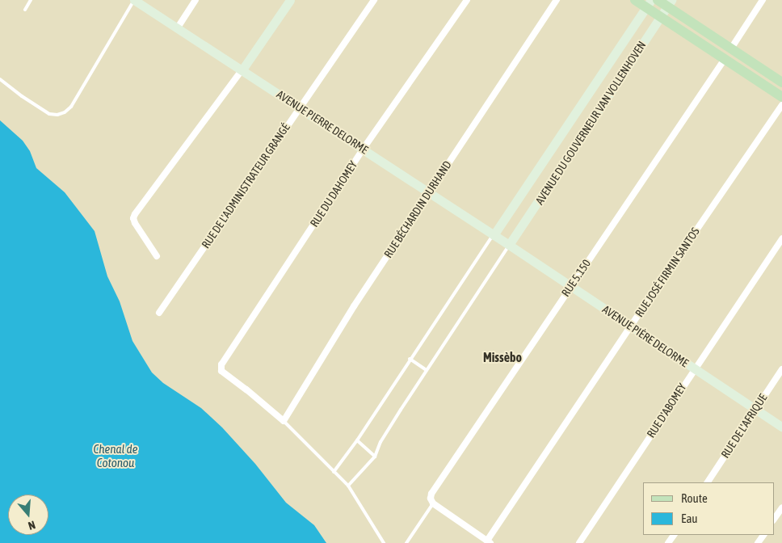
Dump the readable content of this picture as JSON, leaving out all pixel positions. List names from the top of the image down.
{
  "streets": {
    "main road": ["AVENUE PIERRE DELORME", "AVENUE DU GOUVERNEUR VAN VOLLENHOVEN", "AVENUE PIÈRE DELORME"],
    "street": [
      "RUE DE L'ADMINISTRATEUR GRANGÉ",
      "RUE DU DAHOMEY",
      "RUE BÉCHARDIN DURHAND",
      "RUE JOSÉ FIRMIN SANTOS",
      "RUE 5.150",
      "RUE D'ABOMEY",
      "RUE DE L'AFRIQUE"
    ]
  },
  "crossings": [
    ["AVENUE PIERRE DELORME", "AVENUE DU GOUVERNEUR VAN VOLLENHOVEN"],
    ["AVENUE PIERRE DELORME", "RUE DE L'ADMINISTRATEUR GRANGÉ"],
    ["AVENUE PIERRE DELORME", "RUE DU DAHOMEY"],
    ["AVENUE PIERRE DELORME", "RUE BÉCHARDIN DURHAND"],
    ["AVENUE PIERRE DELORME", "AVENUE PIÈRE DELORME"],
    ["AVENUE DU GOUVERNEUR VAN VOLLENHOVEN", "AVENUE PIÈRE DELORME"],
    ["RUE DU DAHOMEY", "RUE BÉCHARDIN DURHAND"],
    ["RUE JOSÉ FIRMIN SANTOS", "AVENUE PIÈRE DELORME"],
    ["RUE 5.150", "AVENUE PIÈRE DELORME"],
    ["AVENUE PIÈRE DELORME", "RUE D'ABOMEY"],
    ["AVENUE PIÈRE DELORME", "RUE DE L'AFRIQUE"]
  ],
  "districts": ["Missèbo"],
  "water": ["Chenal de Cotonou"],
  "legend": ["Route", "Eau"],
  "north": "bottom"
}
